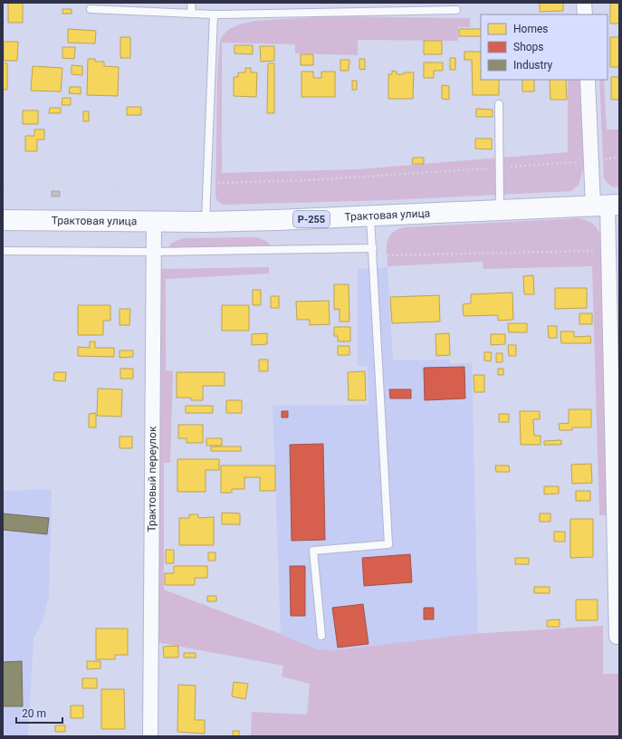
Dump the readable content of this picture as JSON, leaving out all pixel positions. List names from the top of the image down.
{
  "streets": {
    "highway": ["Трактовая улица", "Р-255"],
    "street": ["Трактовый переулок"]
  },
  "crossings": [
    ["Трактовая улица", "Трактовый переулок"]
  ],
  "legend": ["Homes", "Shops", "Industry"],
  "scale_bar": "20 m"
}
